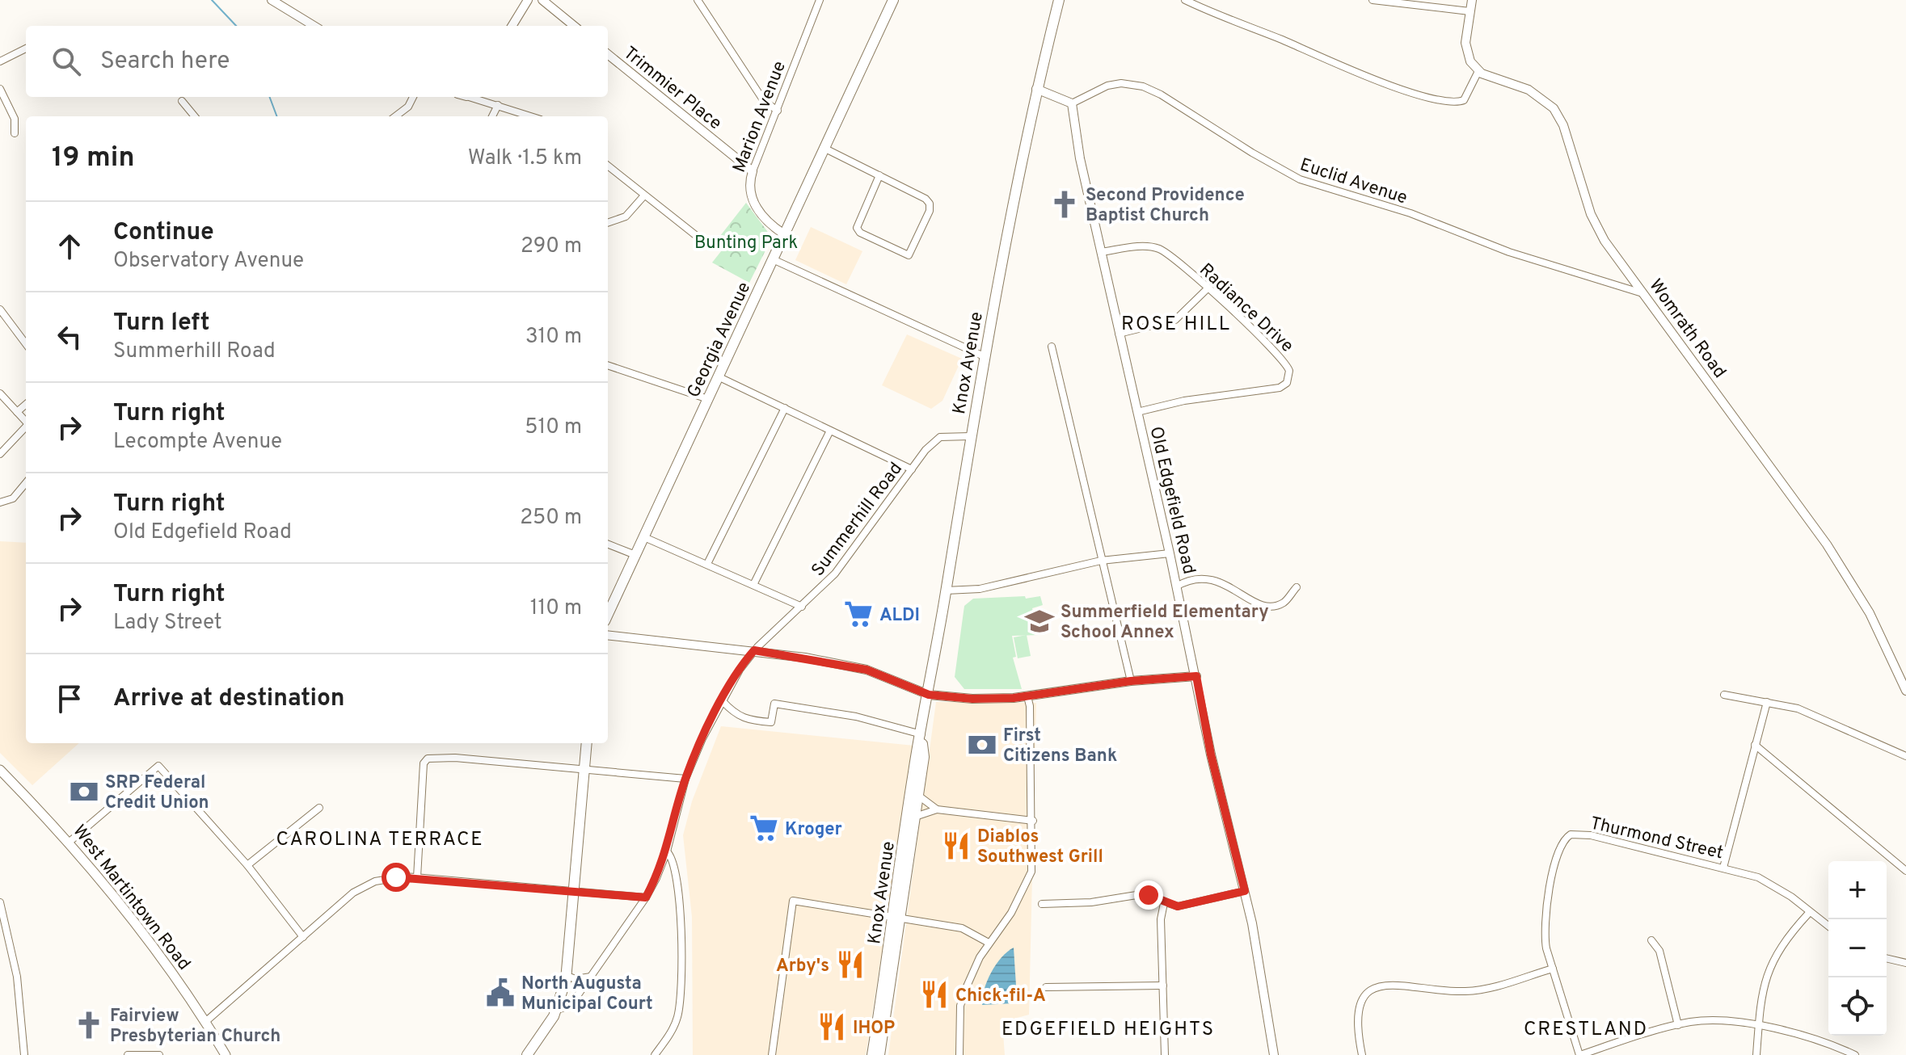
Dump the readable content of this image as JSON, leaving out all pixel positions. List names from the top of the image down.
{
  "streets": {
    "main road": ["Georgia Avenue", "Knox Avenue", "West Martintown Road"],
    "street": [
      "Trimmier Place",
      "Marion Avenue",
      "Euclid Avenue",
      "Radiance Drive",
      "Womrath Road",
      "Old Edgefield Road",
      "Summerhill Road",
      "Thurmond Street"
    ]
  },
  "crossings": [
    ["Trimmier Place", "Marion Avenue"],
    ["Marion Avenue", "Georgia Avenue"],
    ["Euclid Avenue", "Womrath Road"],
    ["Euclid Avenue", "Old Edgefield Road"],
    ["Radiance Drive", "Old Edgefield Road"],
    ["Knox Avenue", "Summerhill Road"]
  ],
  "districts": [
    "ROSE HILL",
    "CAROLINA TERRACE",
    "EDGEFIELD HEIGHTS",
    "CRESTLAND"
  ],
  "parks": ["Bunting Park"],
  "places": {
    "church": ["Second Providence Baptist Church", "Fairview Presbyterian Church"],
    "supermarket": ["ALDI", "Kroger"],
    "school or university": ["Summerfield Elementary School Annex"],
    "bank": ["First Citizens Bank", "SRP Federal Credit Union"],
    "restaurant": [
      "Diablos Southwest Grill",
      "Arby's",
      "Chick-fil-A",
      "IHOP"
    ],
    "public building": ["North Augusta Municipal Court"]
  },
  "page": {
    "search": "Search here",
    "heading": ["19 min", "Walk · 1.5 km"],
    "list": [
      ["Continue", "Observatory Avenue", "290 m"],
      ["Turn left", "Summerhill Road", "310 m"],
      ["Turn right", "Lecompte Avenue", "510 m"],
      ["Turn right", "Old Edgefield Road", "250 m"],
      ["Turn right", "Lady Street", "110 m"],
      "Arrive at destination"
    ],
    "map_buttons": ["+", "−"]
  }
}
